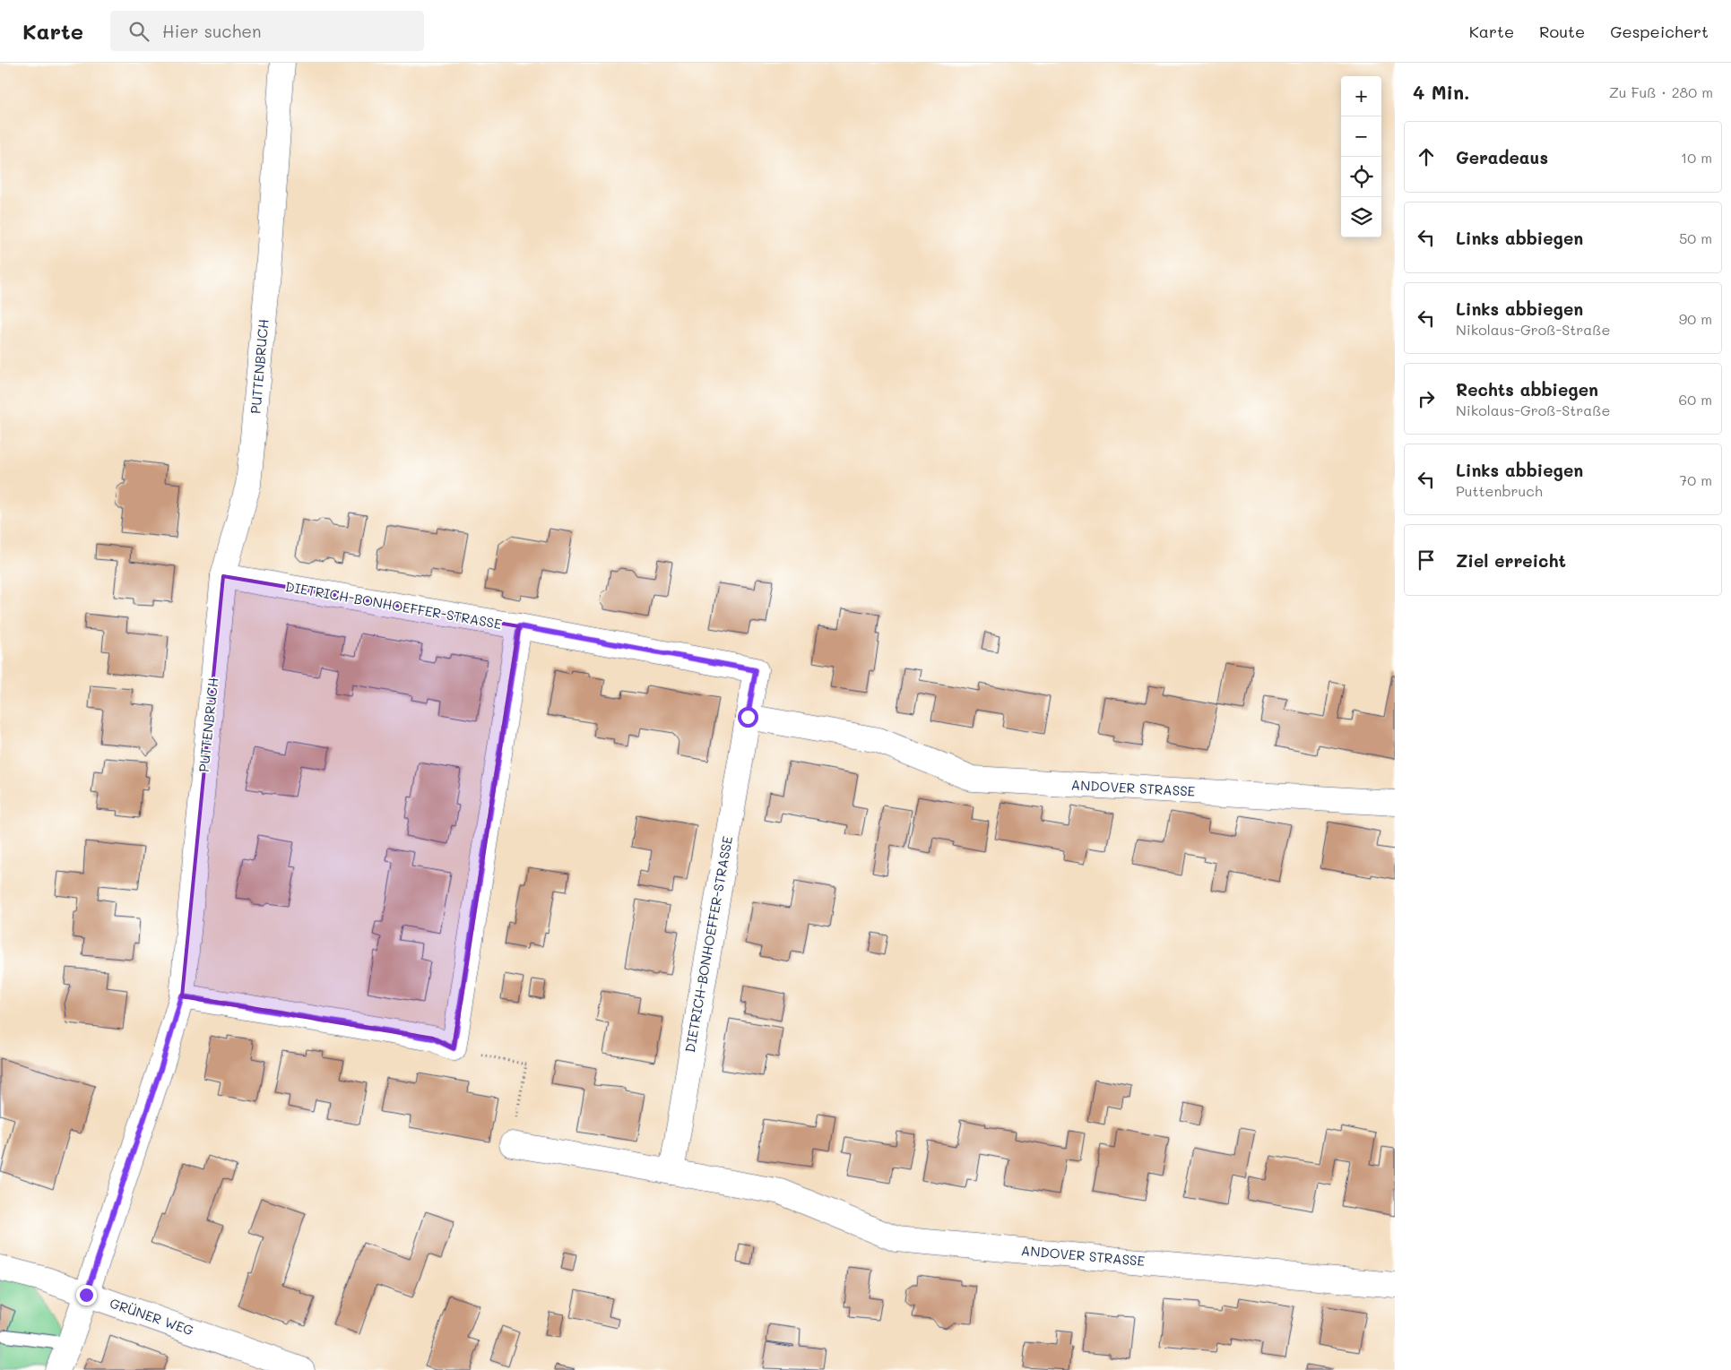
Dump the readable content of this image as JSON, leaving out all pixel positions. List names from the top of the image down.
{
  "streets": {
    "street": [
      "PUTTENBRUCH",
      "DIETRICH-BONHOEFFER-STRASSE",
      "ANDOVER STRASSE",
      "GRÜNER WEG"
    ]
  },
  "crossings": [
    ["PUTTENBRUCH", "DIETRICH-BONHOEFFER-STRASSE"],
    ["PUTTENBRUCH", "GRÜNER WEG"],
    ["DIETRICH-BONHOEFFER-STRASSE", "ANDOVER STRASSE"]
  ],
  "page": {
    "header": "Karte",
    "search": "Hier suchen",
    "nav": ["Karte", "Route", "Gespeichert"],
    "heading": ["4 Min.", "Zu Fuß · 280 m"],
    "map_buttons": ["+", "−"],
    "list": [
      ["Geradeaus", "10 m"],
      ["Links abbiegen", "50 m"],
      ["Links abbiegen", "Nikolaus-Groß-Straße", "90 m"],
      ["Rechts abbiegen", "Nikolaus-Groß-Straße", "60 m"],
      ["Links abbiegen", "Puttenbruch", "70 m"],
      "Ziel erreicht"
    ]
  }
}
